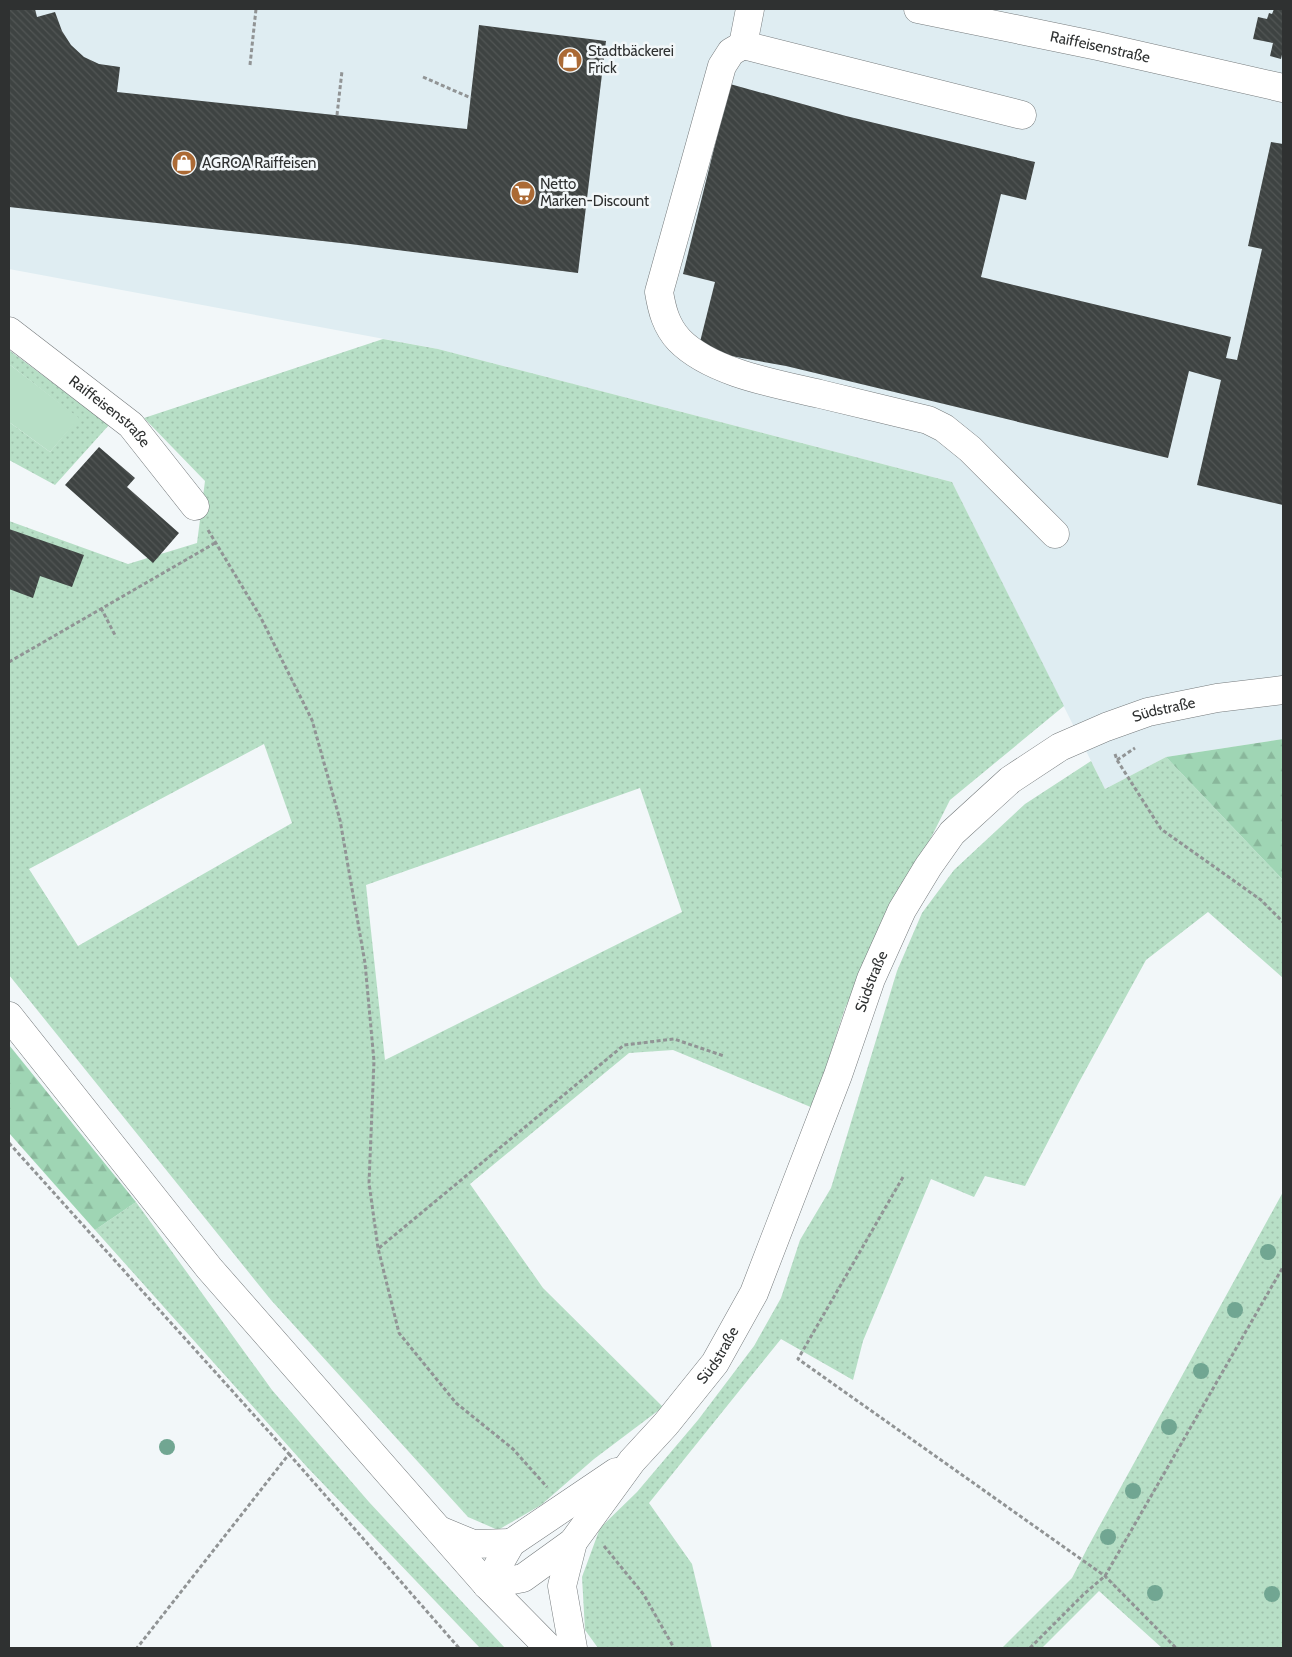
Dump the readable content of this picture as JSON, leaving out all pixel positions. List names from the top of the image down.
{
  "streets": {
    "street": ["Raiffeisenstraße", "Südstraße"]
  },
  "places": {
    "shop": ["Stadtbäckerei Frick", "AGROA Raiffeisen"],
    "supermarket": ["Netto Marken-Discount"]
  }
}
